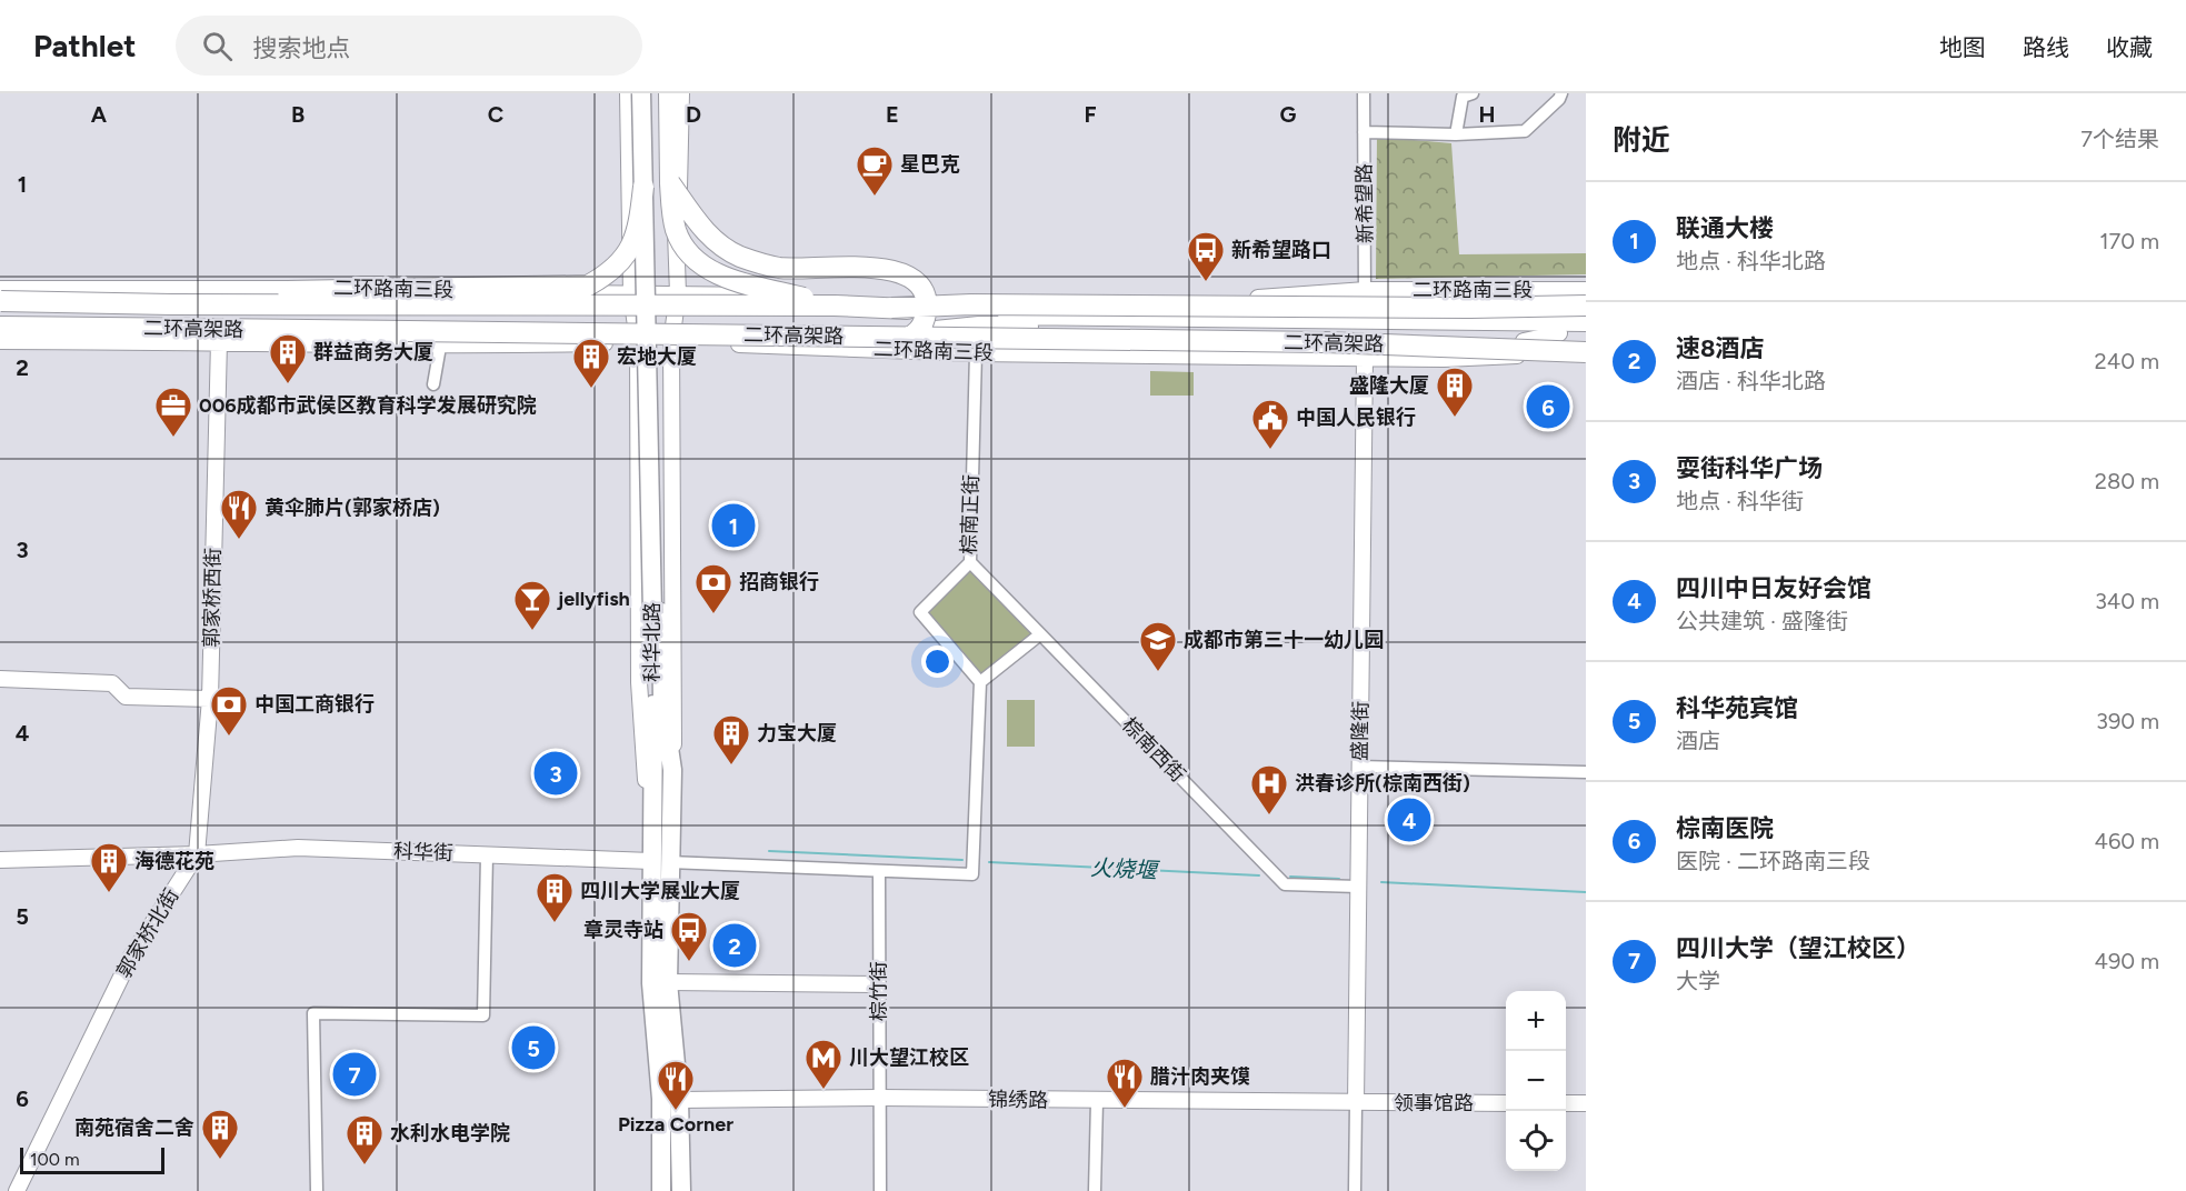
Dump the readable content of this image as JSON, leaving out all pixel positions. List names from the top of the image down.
{
  "streets": {
    "highway": ["二环高架路"],
    "main road": [
      "二环路南三段",
      "郭家桥西街",
      "科华北路",
      "盛隆街",
      "科华街",
      "郭家桥北街",
      "锦绣路",
      "领事馆路"
    ],
    "street": [
      "新希望路",
      "棕南正街",
      "棕南西街",
      "棕竹街"
    ]
  },
  "crossings": [
    ["新希望路", "二环路南三段"],
    ["二环路南三段", "二环高架路"],
    ["二环路南三段", "棕南正街"],
    ["二环路南三段", "郭家桥西街"],
    ["二环路南三段", "盛隆街"],
    ["棕南正街", "棕南西街"],
    ["郭家桥西街", "科华街"],
    ["郭家桥西街", "郭家桥北街"],
    ["科华北路", "科华街"],
    ["科华北路", "锦绣路"],
    ["盛隆街", "棕南西街"],
    ["盛隆街", "锦绣路"],
    ["盛隆街", "领事馆路"],
    ["科华街", "郭家桥北街"],
    ["棕竹街", "锦绣路"],
    ["锦绣路", "领事馆路"]
  ],
  "water": ["火烧堰"],
  "places": {
    "cafe": ["星巴克"],
    "bus stop": ["新希望路口", "章灵寺站"],
    "building": [
      "群益商务大厦",
      "宏地大厦",
      "盛隆大厦",
      "力宝大厦",
      "海德花苑",
      "四川大学展业大厦",
      "南苑宿舍二舍",
      "水利水电学院"
    ],
    "office": ["006成都市武侯区教育科学发展研究院"],
    "public building": ["中国人民银行"],
    "restaurant": ["黄伞肺片(郭家桥店)", "腊汁肉夹馍", "Pizza Corner"],
    "bank": ["招商银行", "中国工商银行"],
    "bar": ["jellyfish"],
    "school or university": ["成都市第三十一幼儿园"],
    "hospital": ["洪春诊所(棕南西街)"],
    "metro station": ["川大望江校区"]
  },
  "scale_bar": "100 m",
  "page": {
    "header": "Pathlet",
    "search": "搜索地点",
    "nav": ["地图", "路线", "收藏"],
    "heading": ["附近", "7个结果"],
    "list": [
      {
        "mark": "1",
        "name": "联通大楼",
        "note": "地点 · 科华北路",
        "value": "170 m"
      },
      {
        "mark": "2",
        "name": "速8酒店",
        "note": "酒店 · 科华北路",
        "value": "240 m"
      },
      {
        "mark": "3",
        "name": "耍街科华广场",
        "note": "地点 · 科华街",
        "value": "280 m"
      },
      {
        "mark": "4",
        "name": "四川中日友好会馆",
        "note": "公共建筑 · 盛隆街",
        "value": "340 m"
      },
      {
        "mark": "5",
        "name": "科华苑宾馆",
        "note": "酒店",
        "value": "390 m"
      },
      {
        "mark": "6",
        "name": "棕南医院",
        "note": "医院 · 二环路南三段",
        "value": "460 m"
      },
      {
        "mark": "7",
        "name": "四川大学（望江校区）",
        "note": "大学",
        "value": "490 m"
      }
    ],
    "pins": [
      "6",
      "1",
      "3",
      "4",
      "2",
      "5",
      "7"
    ],
    "map_buttons": ["+", "−"],
    "scale": "100 m"
  },
  "grid": {
    "columns": [
      "A",
      "B",
      "C",
      "D",
      "E",
      "F",
      "G",
      "H"
    ],
    "rows": [
      "1",
      "2",
      "3",
      "4",
      "5",
      "6"
    ]
  }
}
